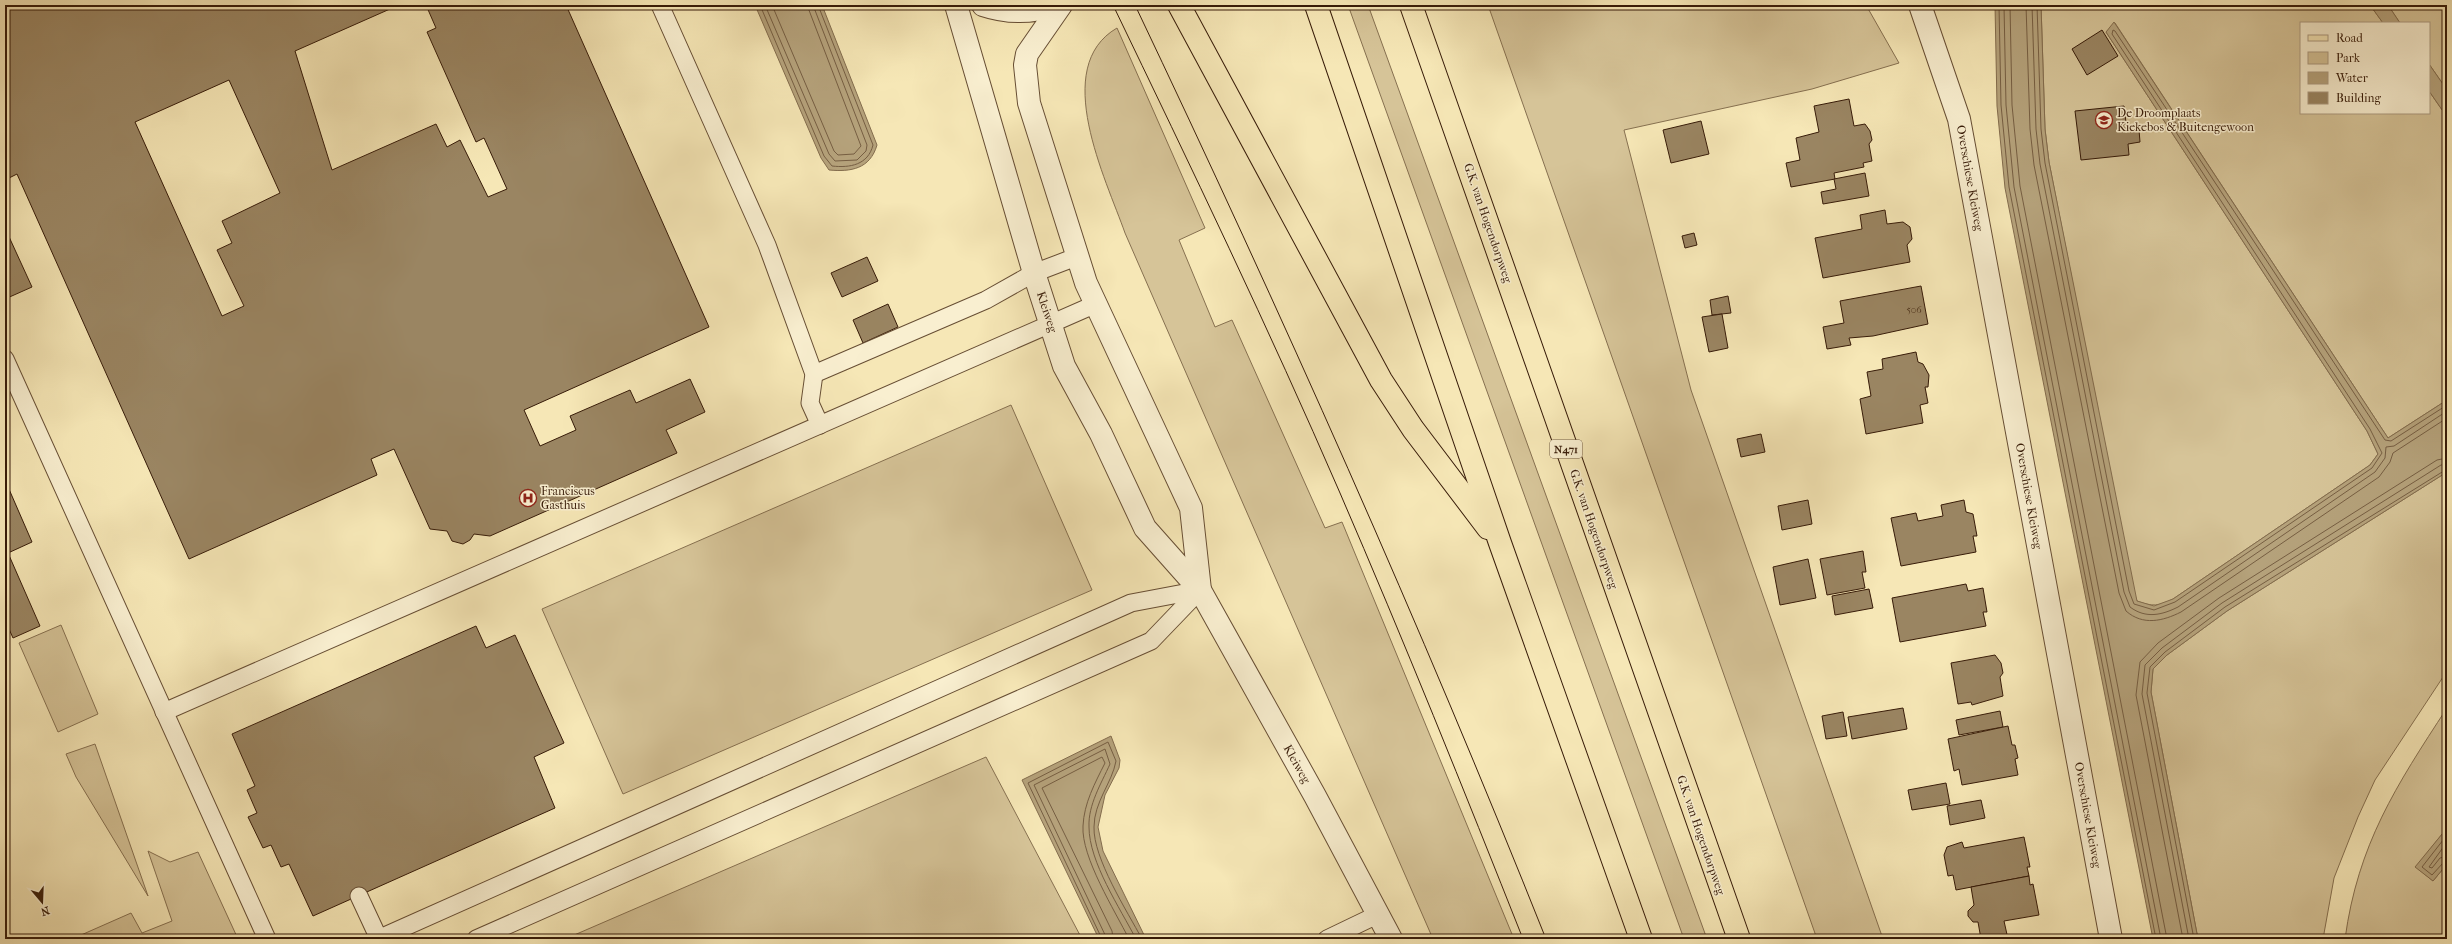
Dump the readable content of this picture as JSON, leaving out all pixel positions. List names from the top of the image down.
{
  "streets": {
    "main road": ["G.K. van Hogendorpweg", "N471"],
    "street": ["Overschiese Kleiweg", "Kleiweg"]
  },
  "places": {
    "school or university": ["De Droomplaats Kiekebos & Buitengewoon"],
    "hospital": ["Franciscus Gasthuis"]
  },
  "house_numbers": ["506"],
  "legend": [
    "Road",
    "Park",
    "Water",
    "Building"
  ],
  "north": "bottom"
}
